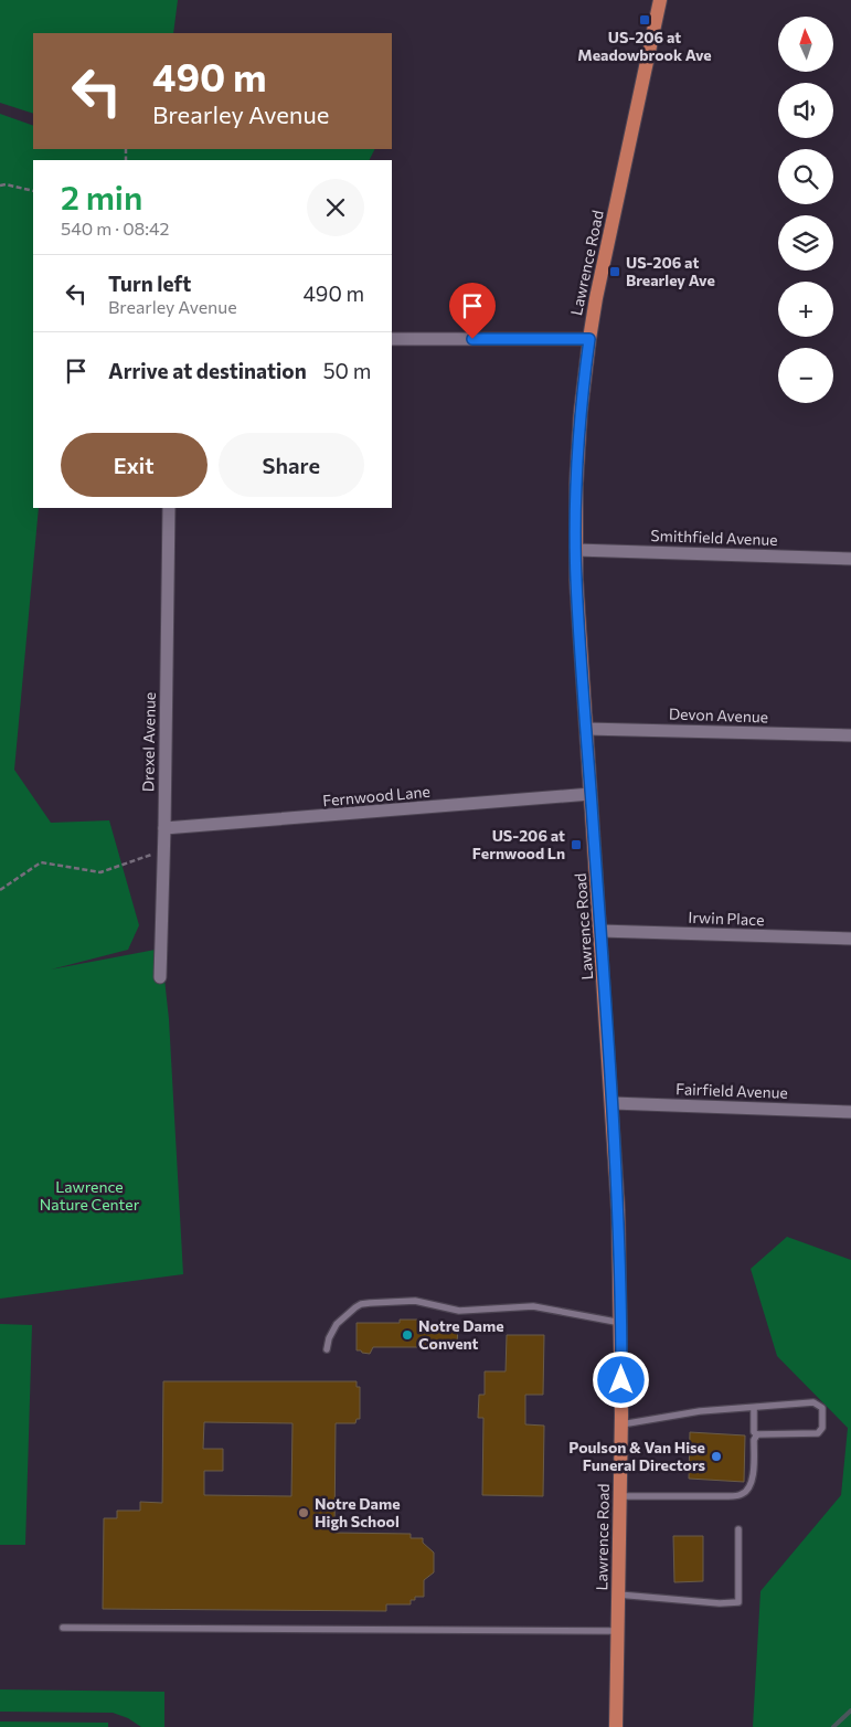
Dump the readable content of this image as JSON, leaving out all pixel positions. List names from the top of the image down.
{
  "streets": {
    "main road": ["Lawrence Road"],
    "street": [
      "Smithfield Avenue",
      "Devon Avenue",
      "Drexel Avenue",
      "Fernwood Lane",
      "Irwin Place",
      "Fairfield Avenue"
    ]
  },
  "crossings": [
    ["Lawrence Road", "Smithfield Avenue"],
    ["Lawrence Road", "Devon Avenue"],
    ["Lawrence Road", "Fernwood Lane"],
    ["Lawrence Road", "Irwin Place"],
    ["Lawrence Road", "Fairfield Avenue"],
    ["Drexel Avenue", "Fernwood Lane"]
  ],
  "parks": ["Lawrence Nature Center"],
  "places": {
    "transit": ["US-206 at Meadowbrook Ave", "US-206 at Brearley Ave", "US-206 at Fernwood Ln"],
    "other": ["Notre Dame Convent", "Poulson & Van Hise Funeral Directors", "Notre Dame High School"]
  },
  "north": "top",
  "page": {
    "map_buttons": ["+", "−"],
    "turn": ["490 m", "Brearley Avenue"],
    "heading": ["2 min", "540 m · 08:42"],
    "list": [
      {
        "name": "Turn left",
        "note": "Brearley Avenue",
        "value": "490 m"
      },
      {
        "name": "Arrive at destination",
        "value": "50 m"
      }
    ],
    "buttons": ["Exit", "Share"]
  }
}
